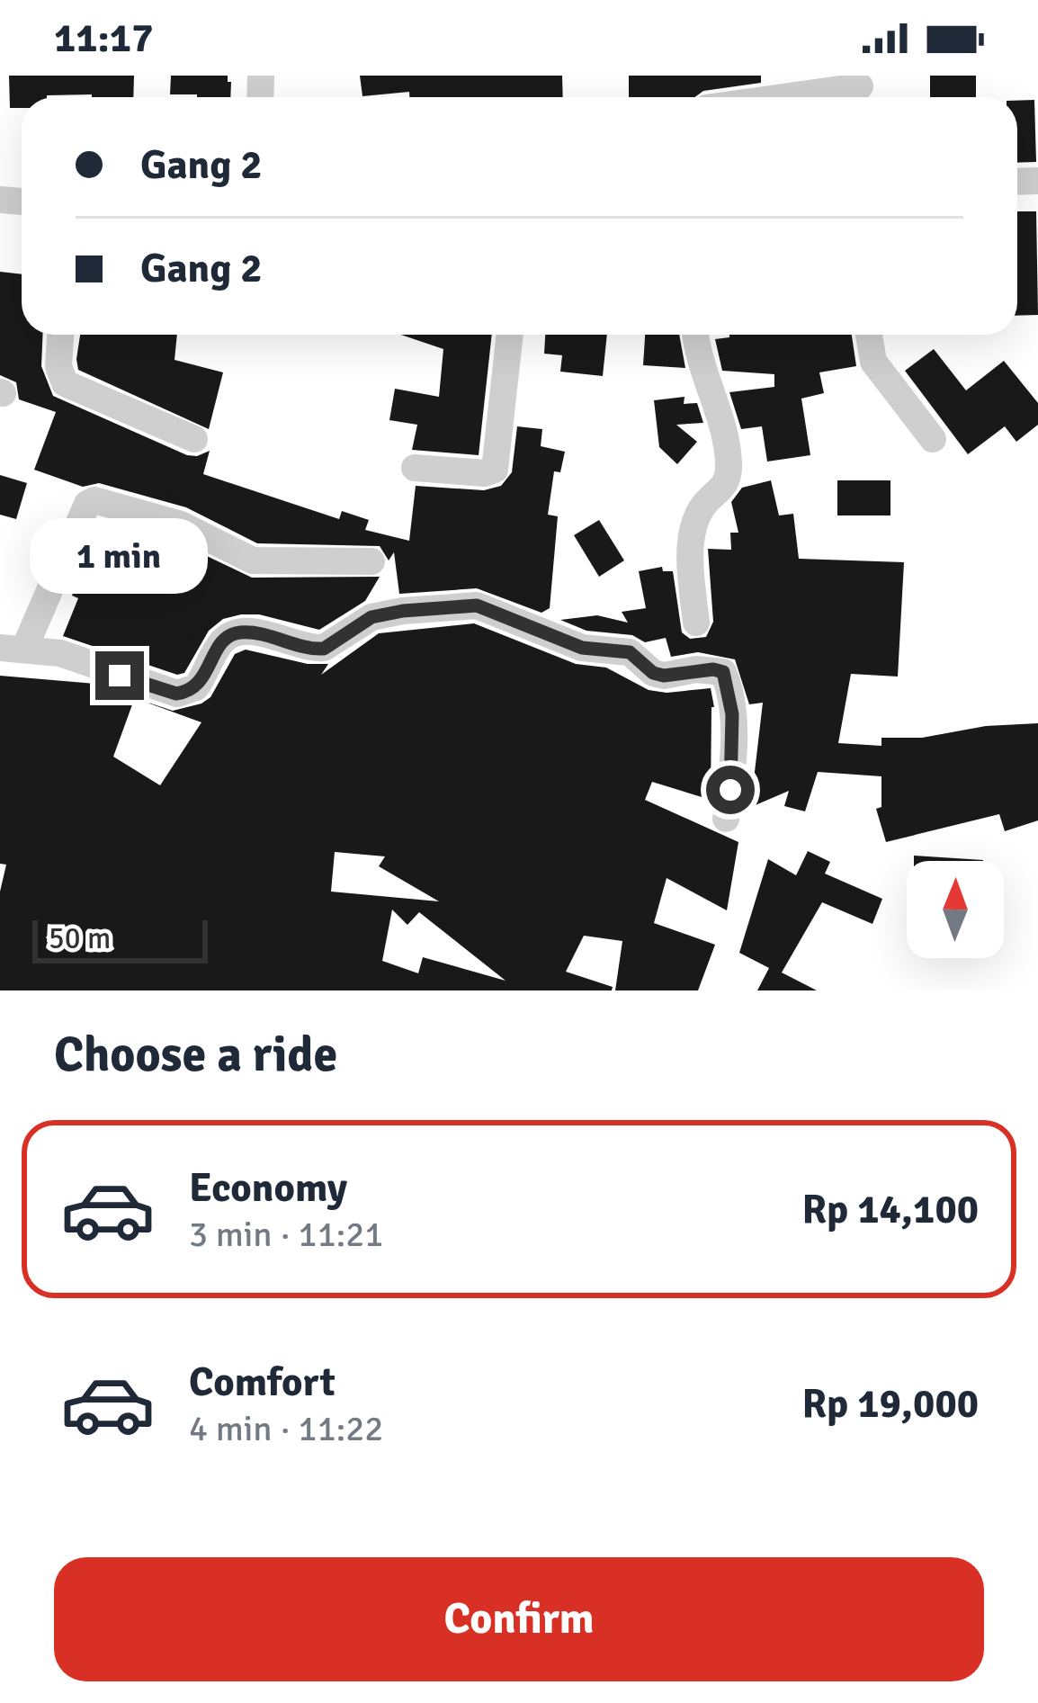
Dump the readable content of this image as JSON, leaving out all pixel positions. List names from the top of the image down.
{
  "scale_bar": "50 m",
  "north": "top",
  "page": {
    "status": "11:17",
    "banner": ["Gang 2", "Gang 2"],
    "bubble": "1 min",
    "scale": "50 m",
    "heading": "Choose a ride",
    "list": [
      {
        "name": "Economy",
        "note": "3 min · 11:21",
        "value": "Rp 14,100"
      },
      {
        "name": "Comfort",
        "note": "4 min · 11:22",
        "value": "Rp 19,000"
      }
    ],
    "buttons": "Confirm"
  }
}
